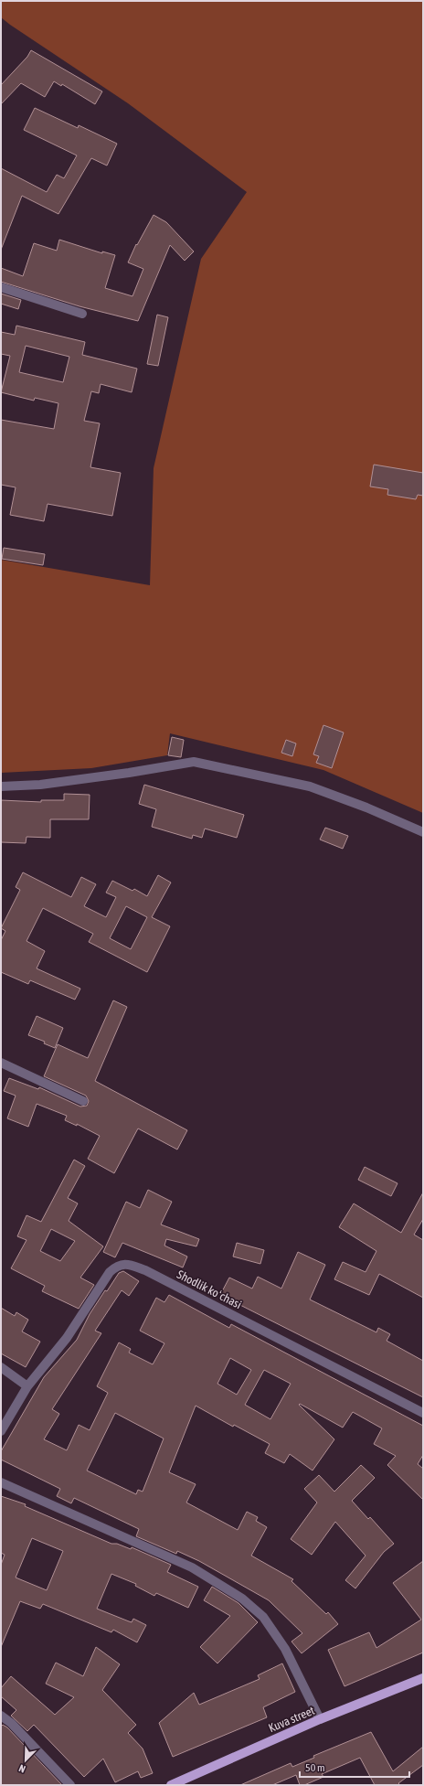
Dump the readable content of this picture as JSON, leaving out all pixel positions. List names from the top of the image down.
{
  "streets": {
    "main road": ["Kuva street"],
    "street": ["Shodlik koʻchasi"]
  },
  "scale_bar": "50 m",
  "north": "bottom left"
}
